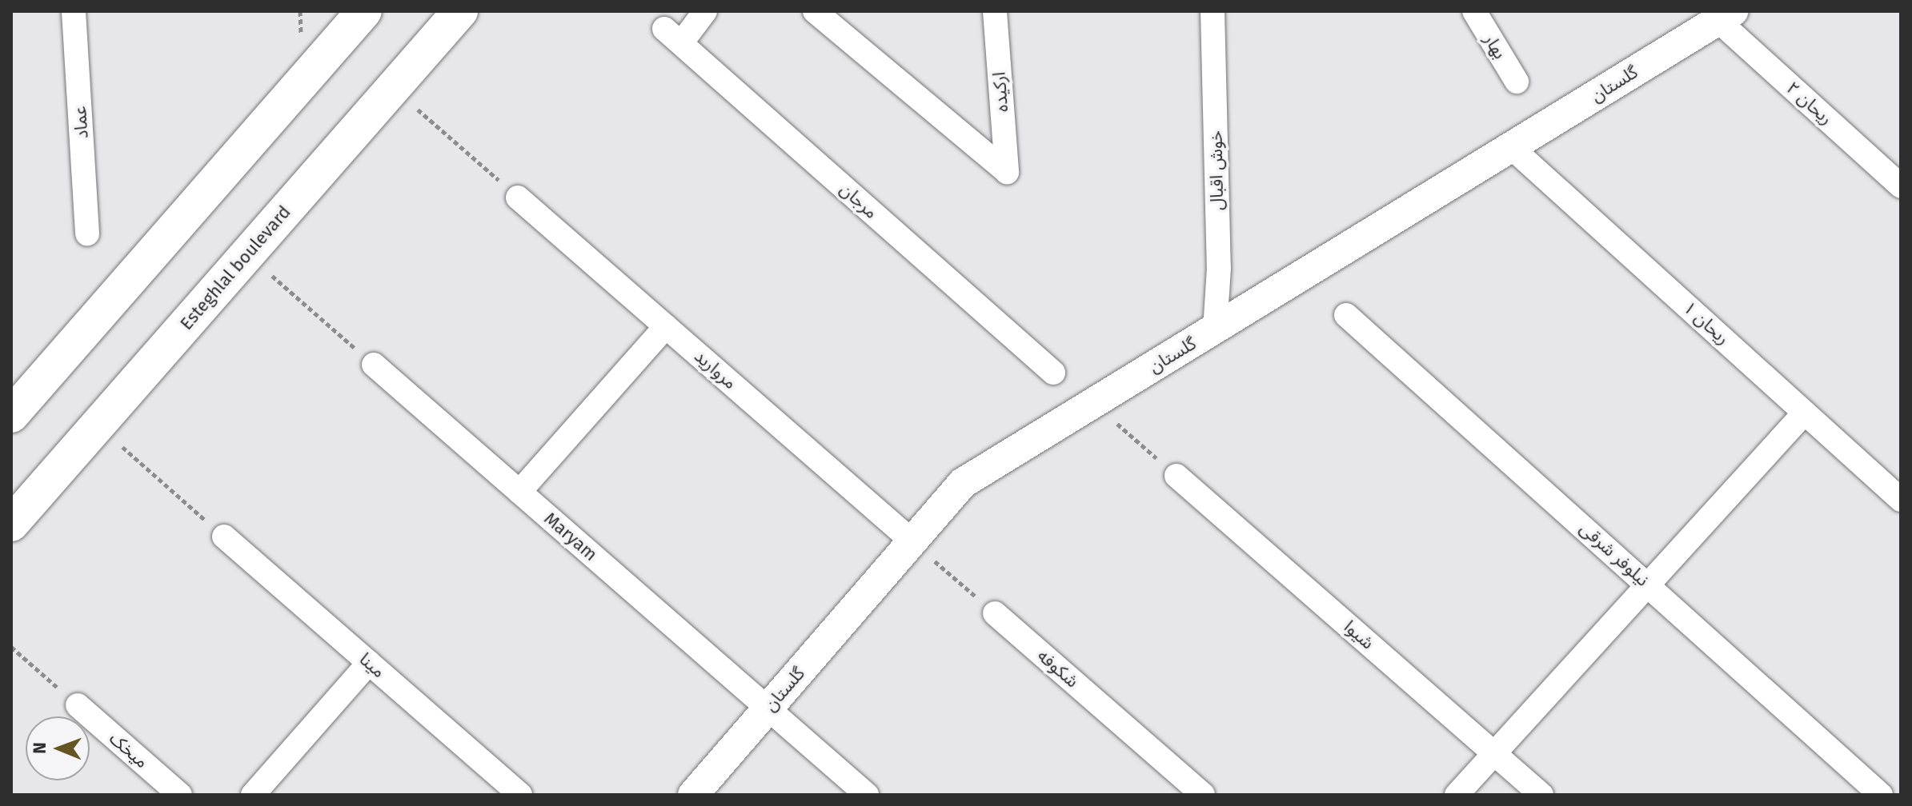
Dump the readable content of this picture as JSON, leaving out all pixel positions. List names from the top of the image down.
{
  "streets": {
    "main road": ["Esteghlal boulevard"],
    "street": [
      "بهار",
      "گلستان",
      "ارکیده",
      "ریحان ۲",
      "عماد",
      "خوش اقبال",
      "مرجان",
      "ریحان ۱",
      "مروارید",
      "Maryam",
      "نیلوفر شرقی",
      "شیوا",
      "مینا",
      "شکوفه",
      "میخک"
    ]
  },
  "crossings": [
    ["گلستان", "ریحان ۲"],
    ["گلستان", "خوش اقبال"],
    ["گلستان", "ریحان ۱"],
    ["گلستان", "مروارید"],
    ["گلستان", "Maryam"]
  ],
  "north": "left"
}
